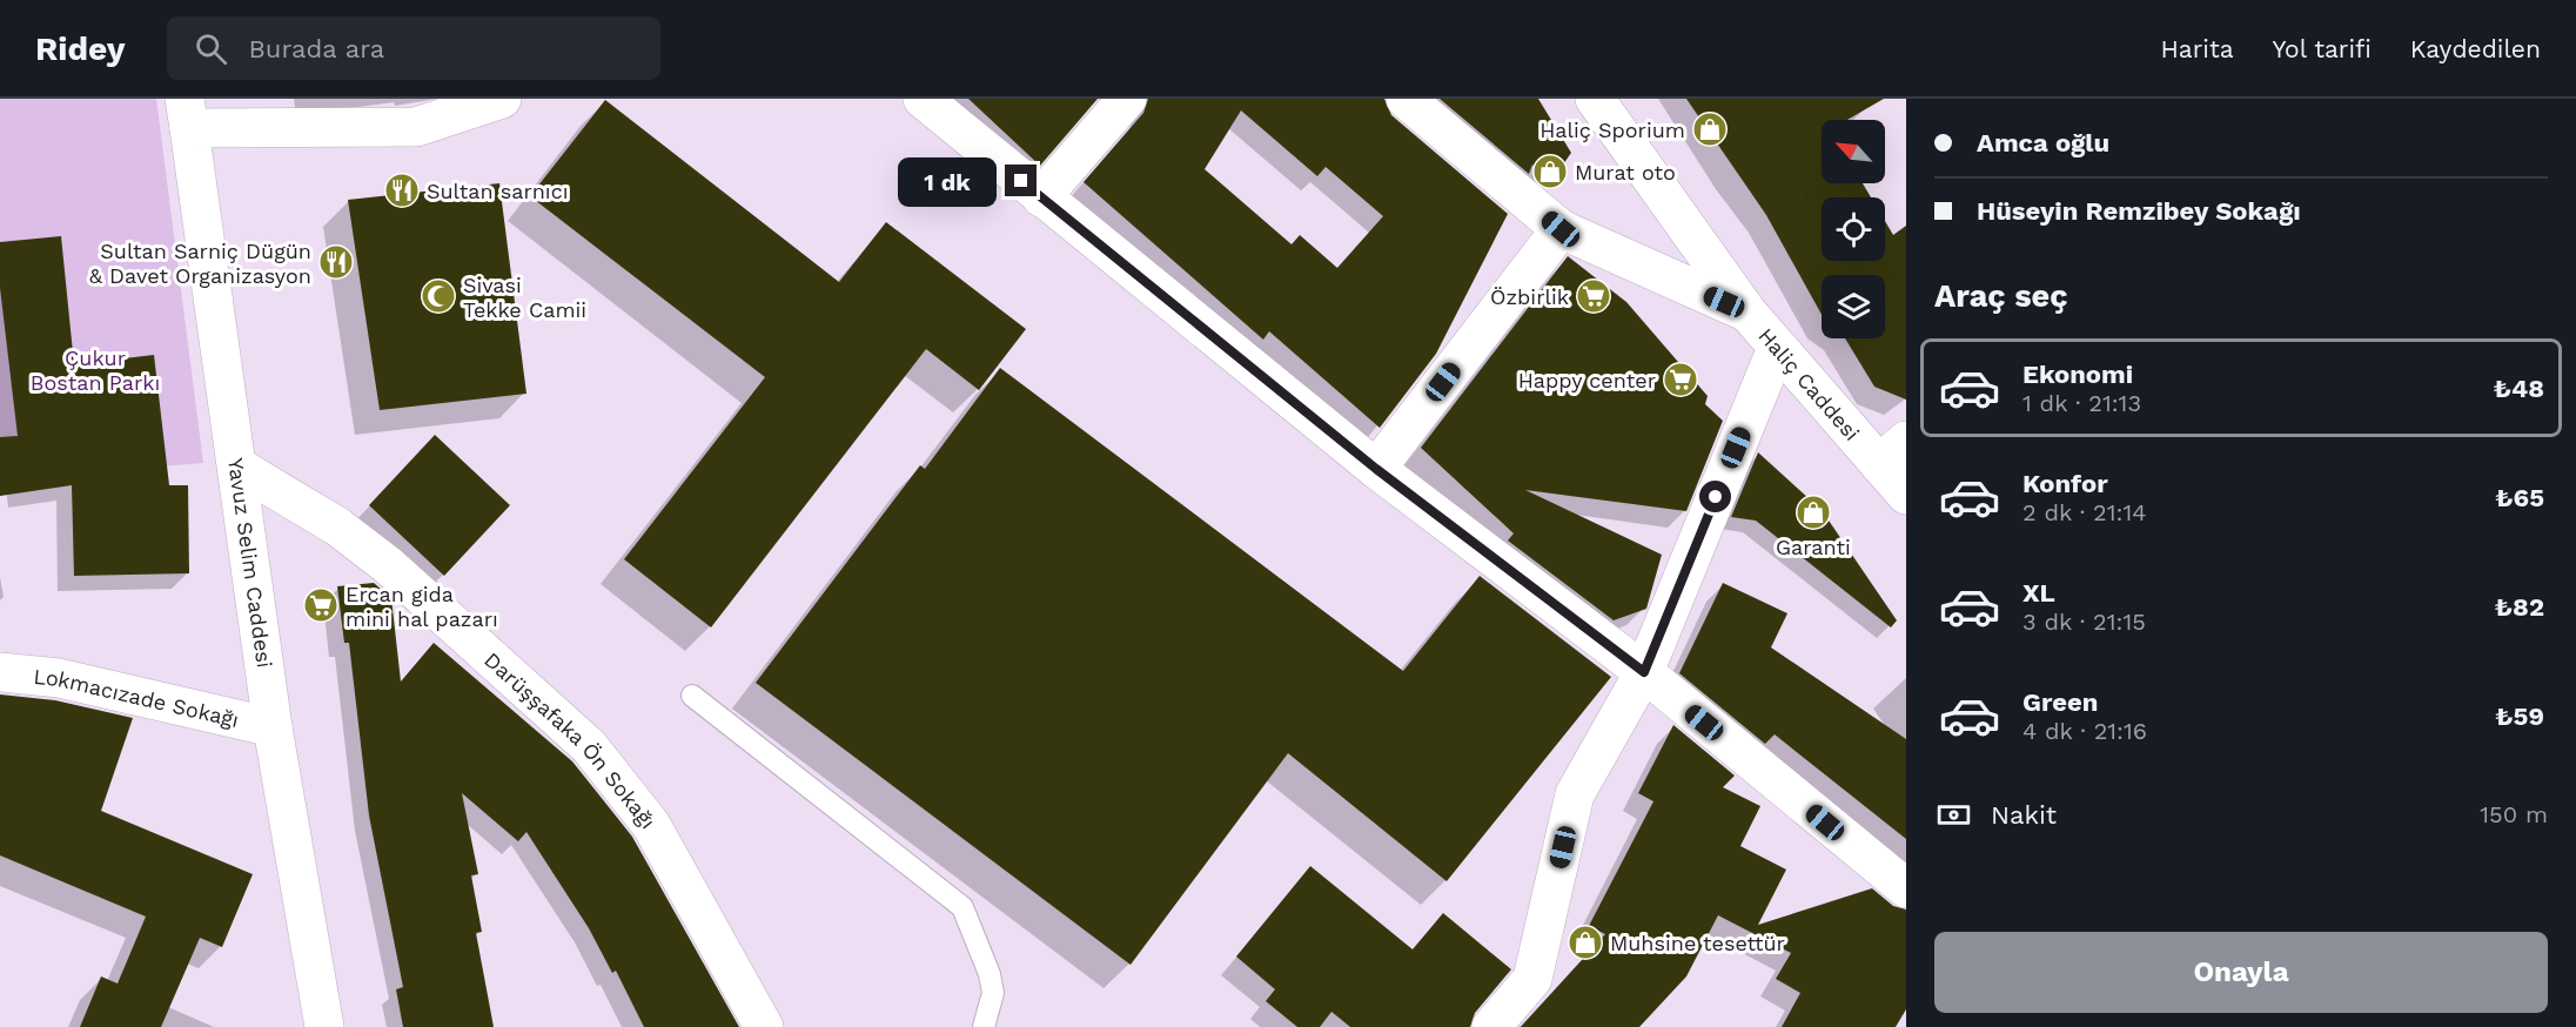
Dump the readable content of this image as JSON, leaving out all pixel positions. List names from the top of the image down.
{
  "streets": {
    "street": [
      "Haliç Caddesi",
      "Yavuz Selim Caddesi",
      "Lokmacızade Sokağı",
      "Darüşşafaka Ön Sokağı"
    ]
  },
  "crossings": [
    ["Yavuz Selim Caddesi", "Lokmacızade Sokağı"],
    ["Yavuz Selim Caddesi", "Darüşşafaka Ön Sokağı"]
  ],
  "parks": ["Çukur Bostan Parkı"],
  "places": {
    "shop": [
      "Haliç Sporium",
      "Murat oto",
      "Garanti",
      "Muhsine tesettür"
    ],
    "restaurant": ["Sultan sarnıcı", "Sultan Sarniç Dügün & Davet Organizasyon"],
    "mosque": ["Sivasi Tekke Camii"],
    "supermarket": ["Özbirlik", "Happy center", "Ercan gida mini hal pazarı"]
  },
  "north": "top left",
  "page": {
    "header": "Ridey",
    "search": "Burada ara",
    "nav": ["Harita", "Yol tarifi", "Kaydedilen"],
    "banner": ["Amca oğlu", "Hüseyin Remzibey Sokağı"],
    "bubble": "1 dk",
    "heading": "Araç seç",
    "list": [
      {
        "name": "Ekonomi",
        "note": "1 dk · 21:13",
        "value": "₺48"
      },
      {
        "name": "Konfor",
        "note": "2 dk · 21:14",
        "value": "₺65"
      },
      {
        "name": "XL",
        "note": "3 dk · 21:15",
        "value": "₺82"
      },
      {
        "name": "Green",
        "note": "4 dk · 21:16",
        "value": "₺59"
      }
    ],
    "pay": ["Nakit", "150 m"],
    "buttons": "Onayla"
  }
}
